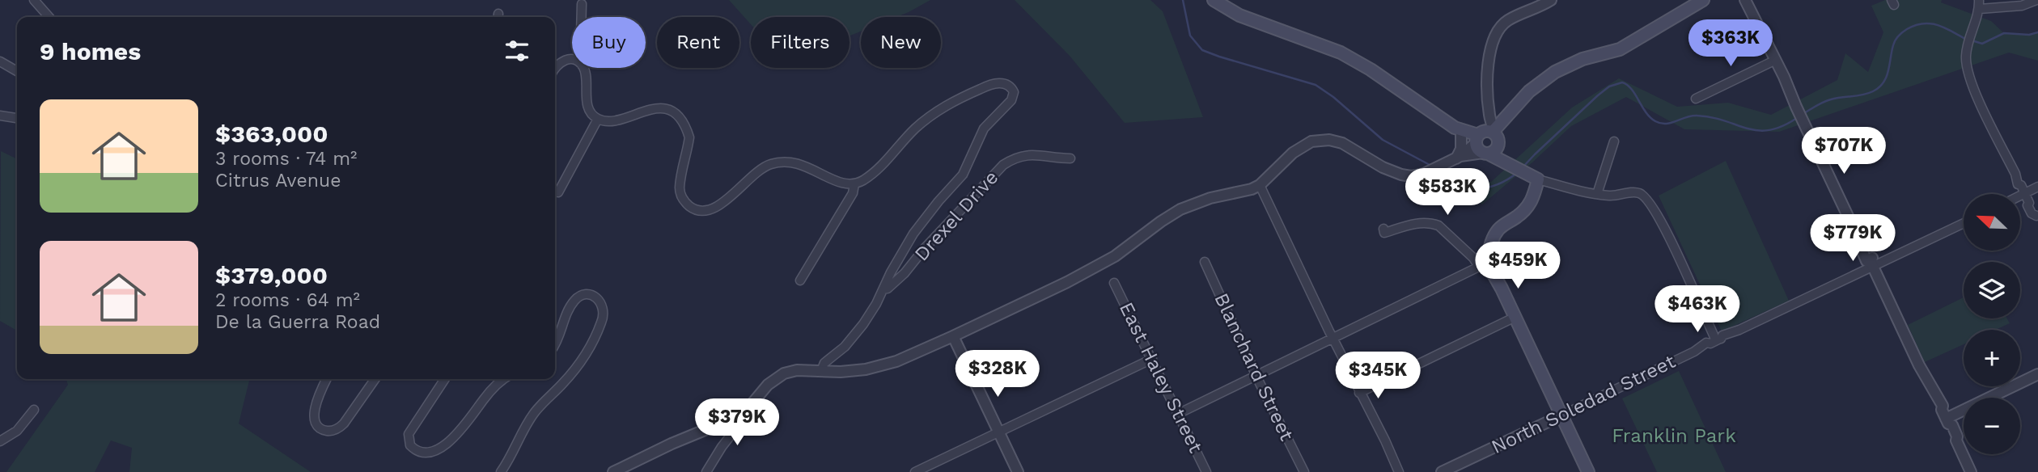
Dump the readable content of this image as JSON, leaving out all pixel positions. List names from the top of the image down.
{
  "streets": {
    "street": [
      "Drexel Drive",
      "Blanchard Street",
      "East Haley Street",
      "North Soledad Street"
    ]
  },
  "parks": ["Franklin Park"],
  "north": "top left",
  "page": {
    "chip": [
      "Buy",
      "Rent",
      "Filters",
      "New"
    ],
    "heading": "9 homes",
    "price": [
      "$363K",
      "$707K",
      "$583K",
      "$779K",
      "$459K",
      "$463K",
      "$328K",
      "$345K",
      "$379K"
    ],
    "list": [
      {
        "name": "$363,000",
        "note": "3 rooms · 74 m² · Citrus Avenue"
      },
      {
        "name": "$379,000",
        "note": "2 rooms · 64 m² · De la Guerra Road"
      }
    ],
    "map_buttons": ["+", "−"]
  }
}
